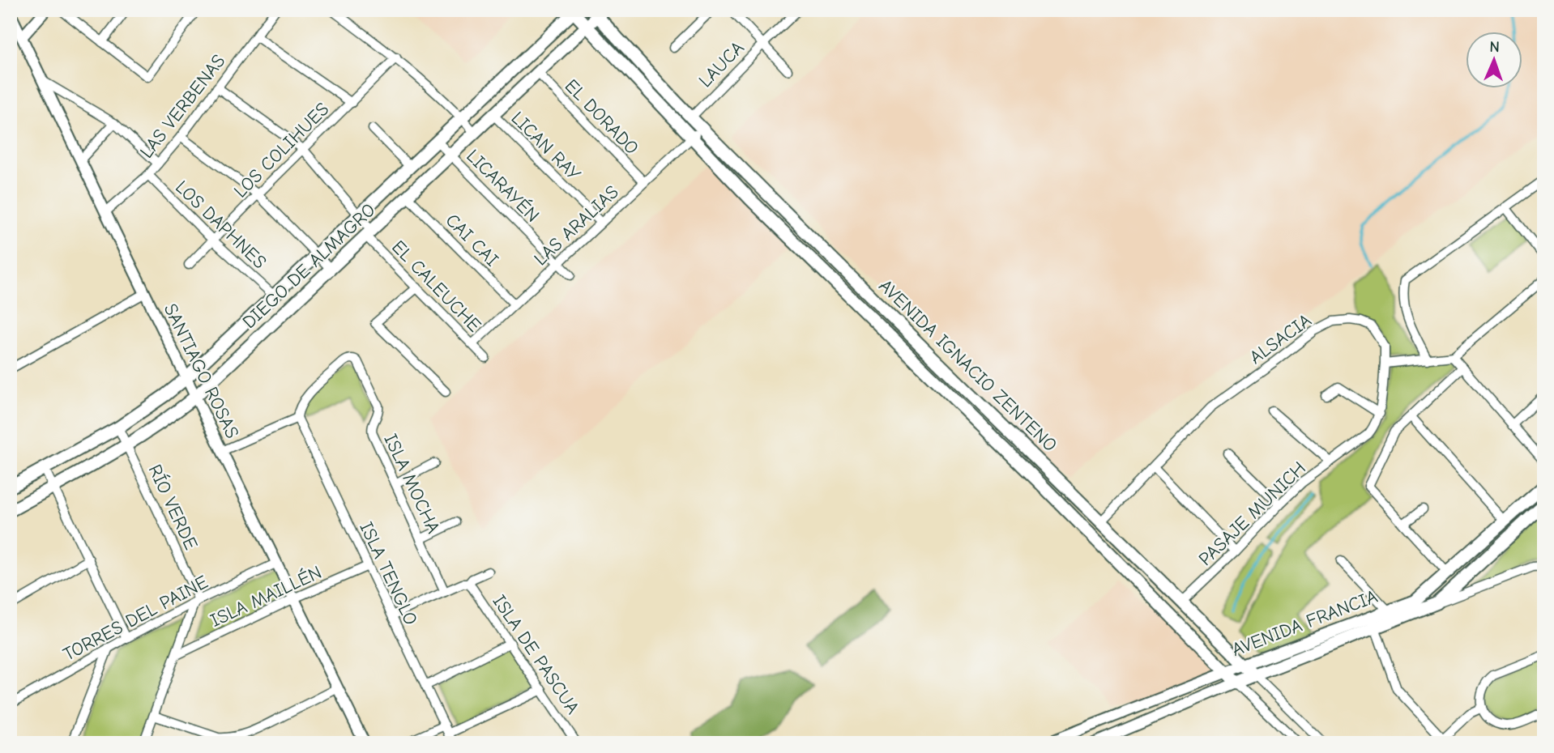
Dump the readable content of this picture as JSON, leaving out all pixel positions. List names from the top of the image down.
{
  "streets": {
    "main road": ["DIEGO DE ALMAGRO", "AVENIDA IGNACIO ZENTENO", "AVENIDA FRANCIA"],
    "street": [
      "LAUCA",
      "LAS VERBENAS",
      "EL DORADO",
      "LICAN RAY",
      "LOS COLIHUES",
      "LICARAYÉN",
      "LOS DAPHNES",
      "LAS ARALIAS",
      "CAI CAI",
      "EL CALEUCHE",
      "ALSACIA",
      "SANTIAGO ROSAS",
      "ISLA MOCHA",
      "RÍO VERDE",
      "PASAJE MUNICH",
      "ISLA TENGLO",
      "ISLA MAILLÉN",
      "TORRES DEL PAINE",
      "ISLA DE PASCUA"
    ]
  },
  "crossings": [
    ["LAUCA", "AVENIDA IGNACIO ZENTENO"],
    ["LAS VERBENAS", "LOS DAPHNES"],
    ["LAS VERBENAS", "EL CALEUCHE"],
    ["LAS VERBENAS", "SANTIAGO ROSAS"],
    ["EL DORADO", "LAS ARALIAS"],
    ["EL DORADO", "DIEGO DE ALMAGRO"],
    ["LICAN RAY", "LAS ARALIAS"],
    ["LICAN RAY", "DIEGO DE ALMAGRO"],
    ["LOS COLIHUES", "LOS DAPHNES"],
    ["LOS COLIHUES", "EL CALEUCHE"],
    ["LICARAYÉN", "LAS ARALIAS"],
    ["LICARAYÉN", "DIEGO DE ALMAGRO"],
    ["LOS DAPHNES", "DIEGO DE ALMAGRO"],
    ["LAS ARALIAS", "CAI CAI"],
    ["LAS ARALIAS", "EL CALEUCHE"],
    ["LAS ARALIAS", "AVENIDA IGNACIO ZENTENO"],
    ["CAI CAI", "DIEGO DE ALMAGRO"],
    ["DIEGO DE ALMAGRO", "EL CALEUCHE"],
    ["DIEGO DE ALMAGRO", "AVENIDA IGNACIO ZENTENO"],
    ["DIEGO DE ALMAGRO", "SANTIAGO ROSAS"],
    ["DIEGO DE ALMAGRO", "RÍO VERDE"],
    ["ALSACIA", "AVENIDA IGNACIO ZENTENO"],
    ["ALSACIA", "PASAJE MUNICH"],
    ["AVENIDA IGNACIO ZENTENO", "PASAJE MUNICH"],
    ["AVENIDA IGNACIO ZENTENO", "AVENIDA FRANCIA"],
    ["SANTIAGO ROSAS", "ISLA MAILLÉN"],
    ["SANTIAGO ROSAS", "TORRES DEL PAINE"],
    ["ISLA MOCHA", "ISLA TENGLO"],
    ["RÍO VERDE", "TORRES DEL PAINE"],
    ["ISLA TENGLO", "ISLA MAILLÉN"]
  ],
  "north": "top"
}
